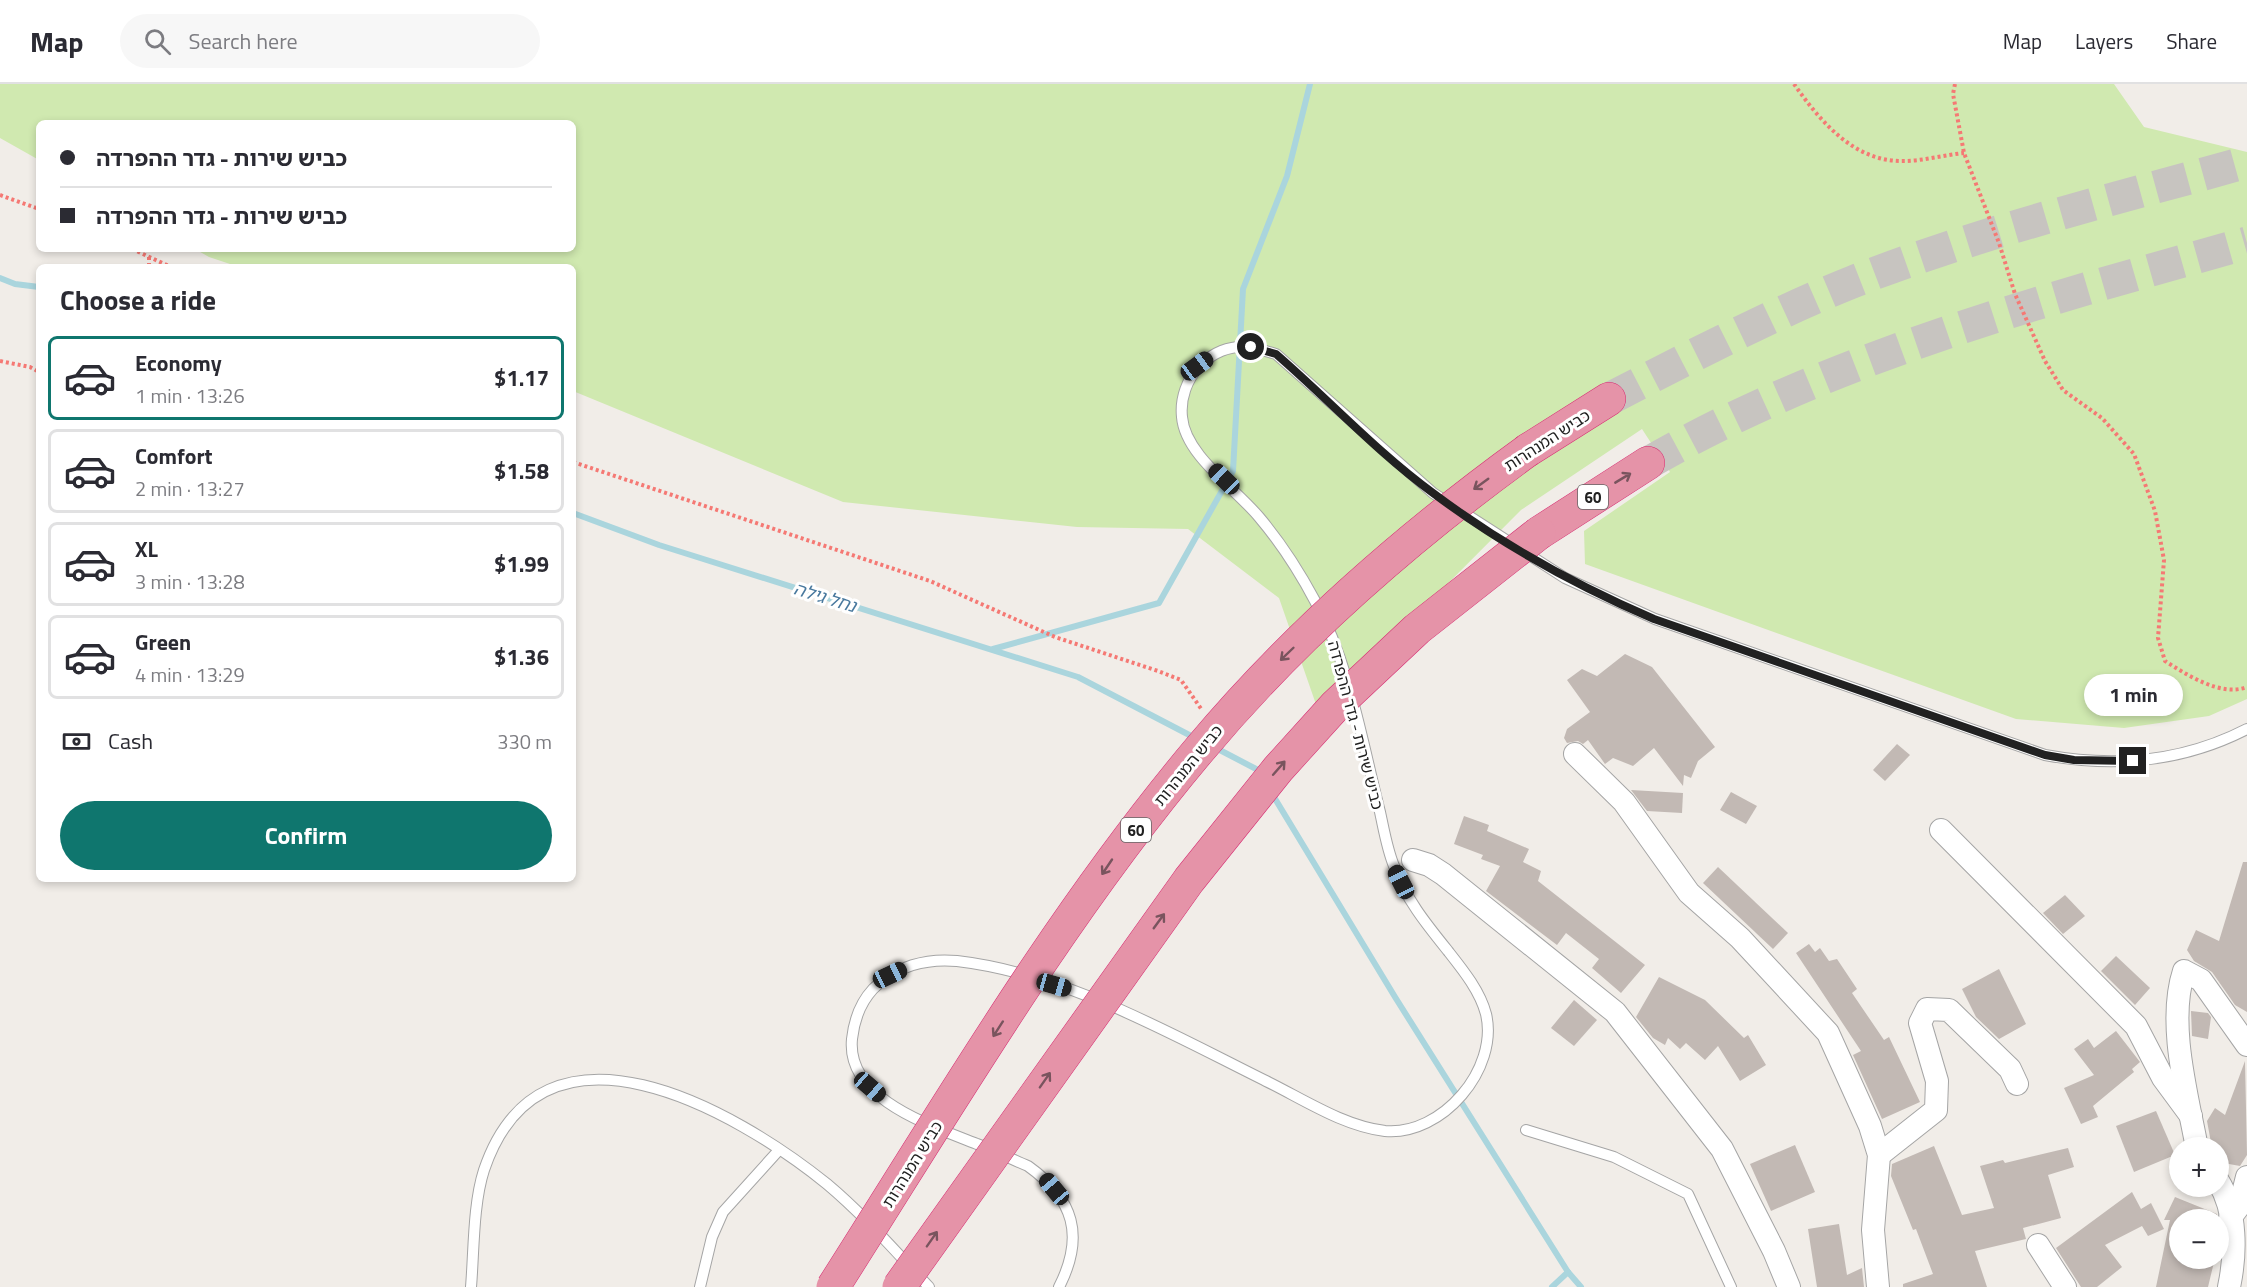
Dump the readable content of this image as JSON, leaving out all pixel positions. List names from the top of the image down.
{
  "streets": {
    "highway": ["כביש המנהרות", "60"],
    "lane": ["כביש שירות - גדר ההפרדה"]
  },
  "water": ["נחל גילה"],
  "page": {
    "header": "Map",
    "search": "Search here",
    "nav": ["Map", "Layers", "Share"],
    "banner": ["כביש שירות - גדר ההפרדה", "כביש שירות - גדר ההפרדה"],
    "heading": "Choose a ride",
    "list": [
      {
        "name": "Economy",
        "note": "1 min · 13:26",
        "value": "$1.17"
      },
      {
        "name": "Comfort",
        "note": "2 min · 13:27",
        "value": "$1.58"
      },
      {
        "name": "XL",
        "note": "3 min · 13:28",
        "value": "$1.99"
      },
      {
        "name": "Green",
        "note": "4 min · 13:29",
        "value": "$1.36"
      }
    ],
    "bubble": "1 min",
    "pay": ["Cash", "330 m"],
    "buttons": "Confirm",
    "map_buttons": ["+", "−"]
  }
}
